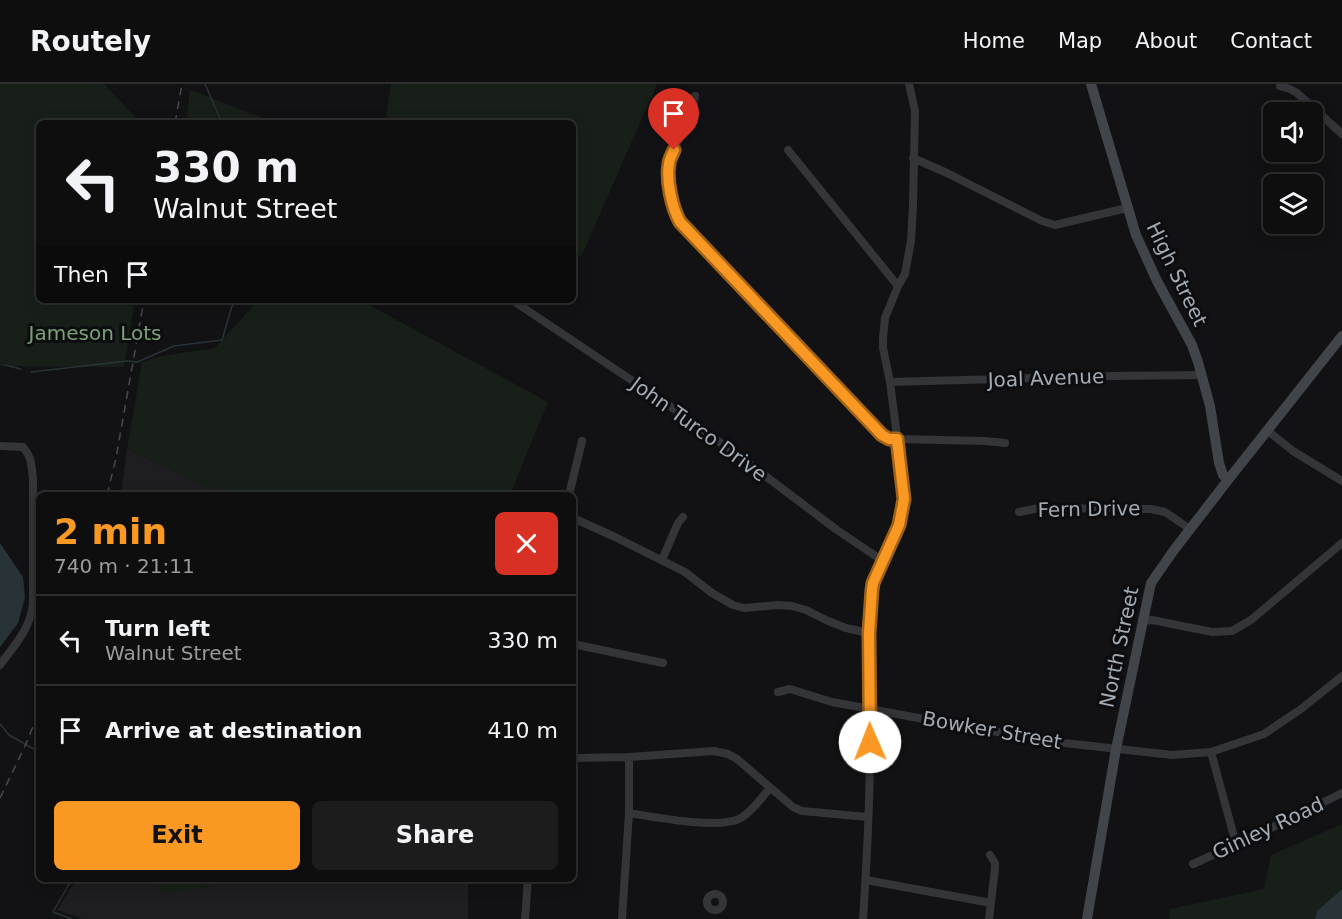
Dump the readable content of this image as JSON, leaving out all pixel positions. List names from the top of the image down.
{
  "streets": {
    "street": [
      "High Street",
      "Joal Avenue",
      "John Turco Drive",
      "Fern Drive",
      "North Street",
      "Bowker Street",
      "Ginley Road"
    ]
  },
  "crossings": [
    ["High Street", "Joal Avenue"],
    ["High Street", "North Street"],
    ["Fern Drive", "North Street"],
    ["North Street", "Bowker Street"]
  ],
  "parks": ["Jameson Lots"],
  "page": {
    "header": "Routely",
    "nav": [
      "Home",
      "Map",
      "About",
      "Contact"
    ],
    "turn": ["330 m", "Walnut Street"],
    "then": "Then",
    "heading": ["2 min", "740 m · 21:11"],
    "list": [
      {
        "name": "Turn left",
        "note": "Walnut Street",
        "value": "330 m"
      },
      {
        "name": "Arrive at destination",
        "value": "410 m"
      }
    ],
    "buttons": ["Exit", "Share"]
  }
}
